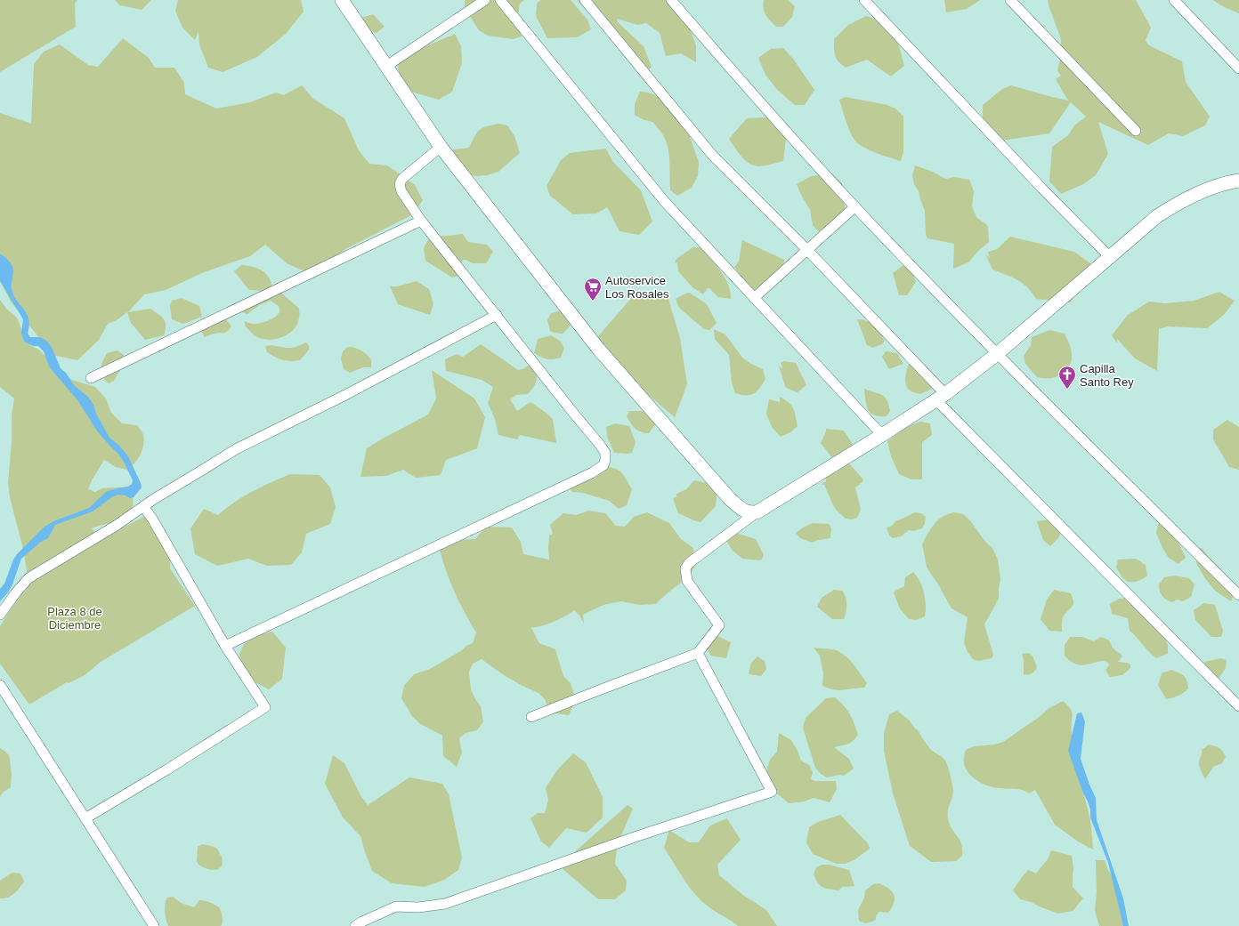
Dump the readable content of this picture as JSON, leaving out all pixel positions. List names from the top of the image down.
{
  "parks": ["Plaza 8 de Diciembre"],
  "places": {
    "supermarket": ["Autoservice Los Rosales"],
    "church": ["Capilla Santo Rey"]
  }
}
